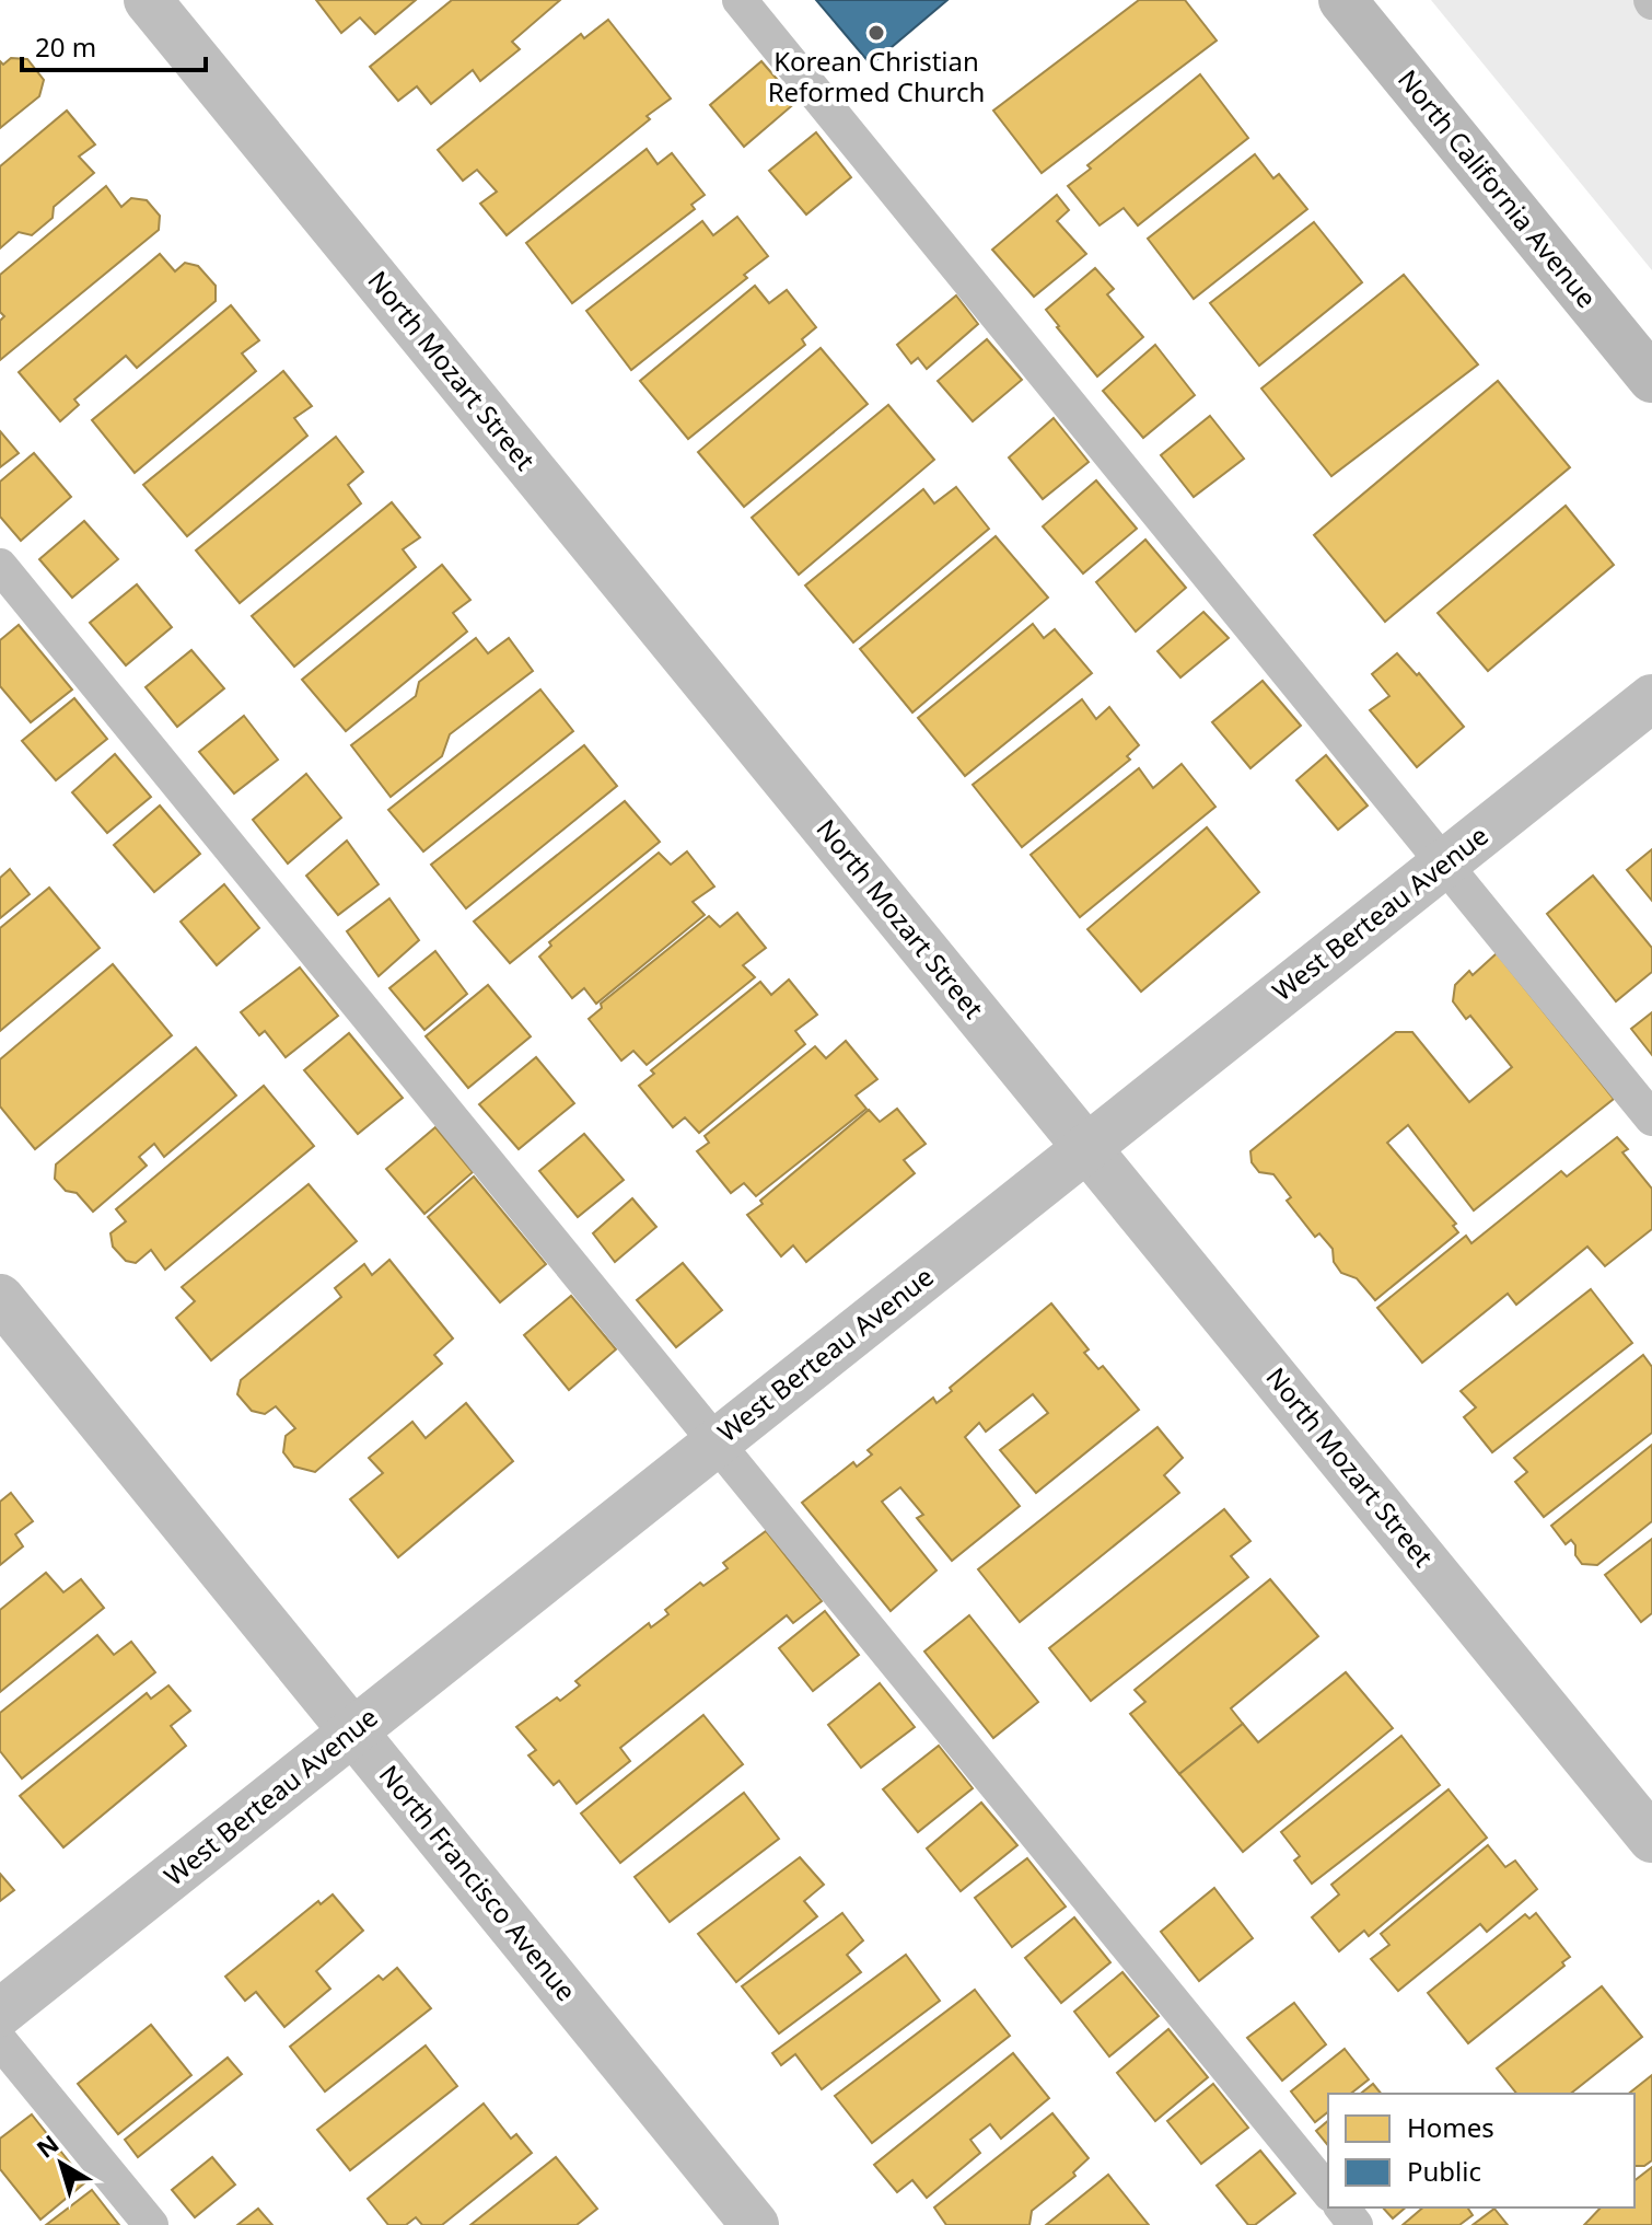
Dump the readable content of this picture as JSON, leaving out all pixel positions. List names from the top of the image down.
{
  "streets": {
    "street": [
      "North California Avenue",
      "North Mozart Street",
      "West Berteau Avenue",
      "North Francisco Avenue"
    ]
  },
  "crossings": [
    ["North Mozart Street", "West Berteau Avenue"],
    ["West Berteau Avenue", "North Francisco Avenue"]
  ],
  "places": ["Korean Christian Reformed Church"],
  "legend": ["Homes", "Public"],
  "scale_bar": "20 m",
  "north": "top left"
}
